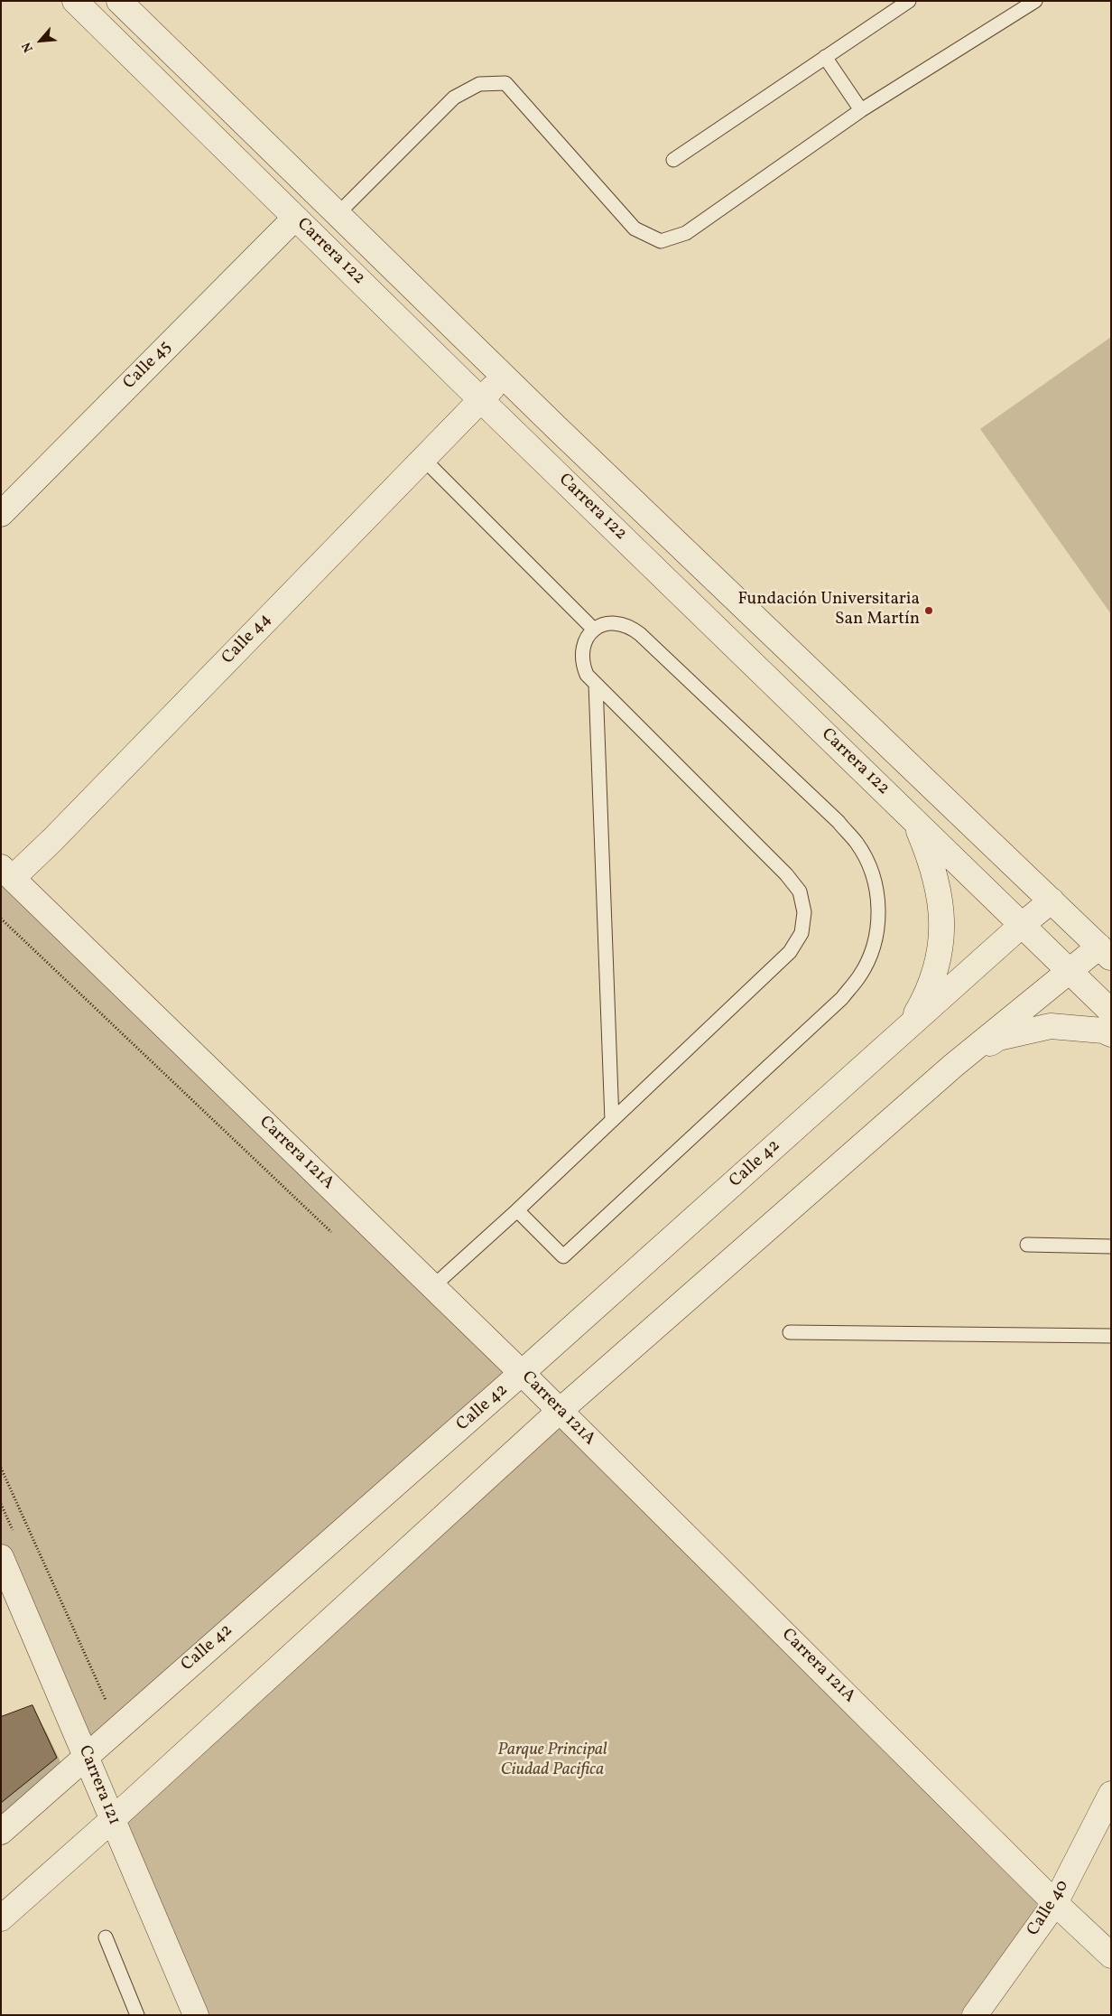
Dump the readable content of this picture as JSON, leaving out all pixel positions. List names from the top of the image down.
{
  "streets": {
    "street": [
      "Carrera 122",
      "Calle 45",
      "Calle 44",
      "Carrera 121A",
      "Calle 42",
      "Carrera 121",
      "Calle 40"
    ]
  },
  "crossings": [
    ["Carrera 122", "Calle 45"],
    ["Carrera 122", "Calle 44"],
    ["Carrera 122", "Calle 42"],
    ["Calle 44", "Carrera 121A"],
    ["Carrera 121A", "Calle 42"],
    ["Carrera 121A", "Calle 40"],
    ["Calle 42", "Carrera 121"]
  ],
  "parks": ["Parque Principal Ciudad Pacifica"],
  "places": ["Fundación Universitaria San Martín"],
  "north": "bottom left"
}
